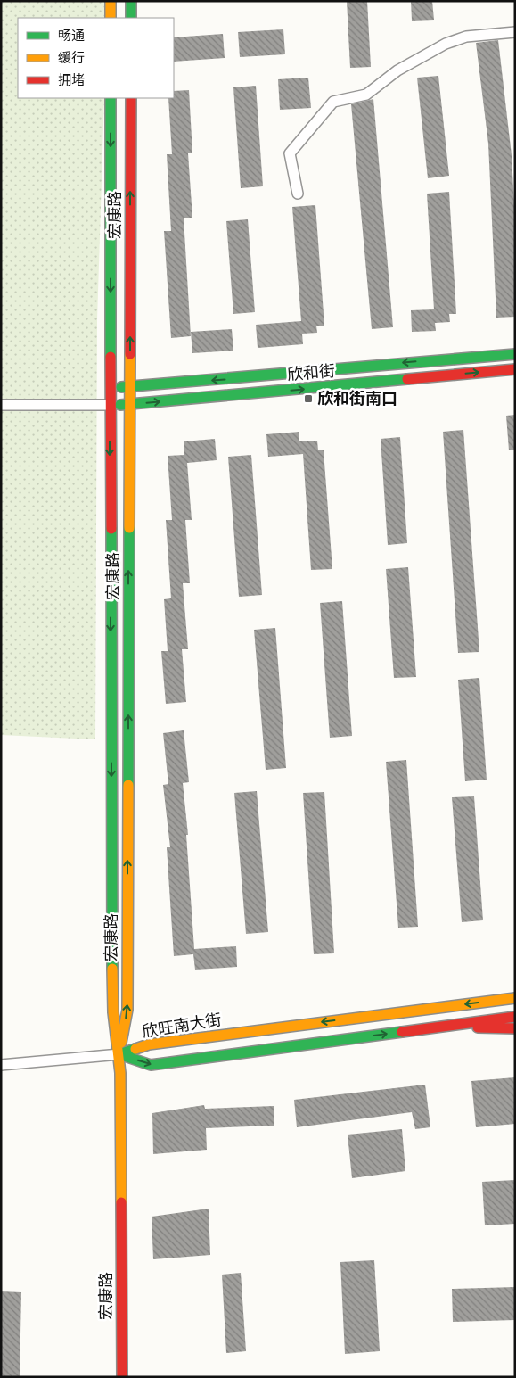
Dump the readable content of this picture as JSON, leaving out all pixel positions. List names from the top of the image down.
{
  "streets": {
    "main road": ["宏康路", "欣和街", "欣旺南大街"]
  },
  "crossings": [
    ["宏康路", "欣和街"],
    ["宏康路", "欣旺南大街"]
  ],
  "places": {
    "transit": ["欣和街南口"]
  },
  "legend": ["畅通", "缓行", "拥堵"]
}
